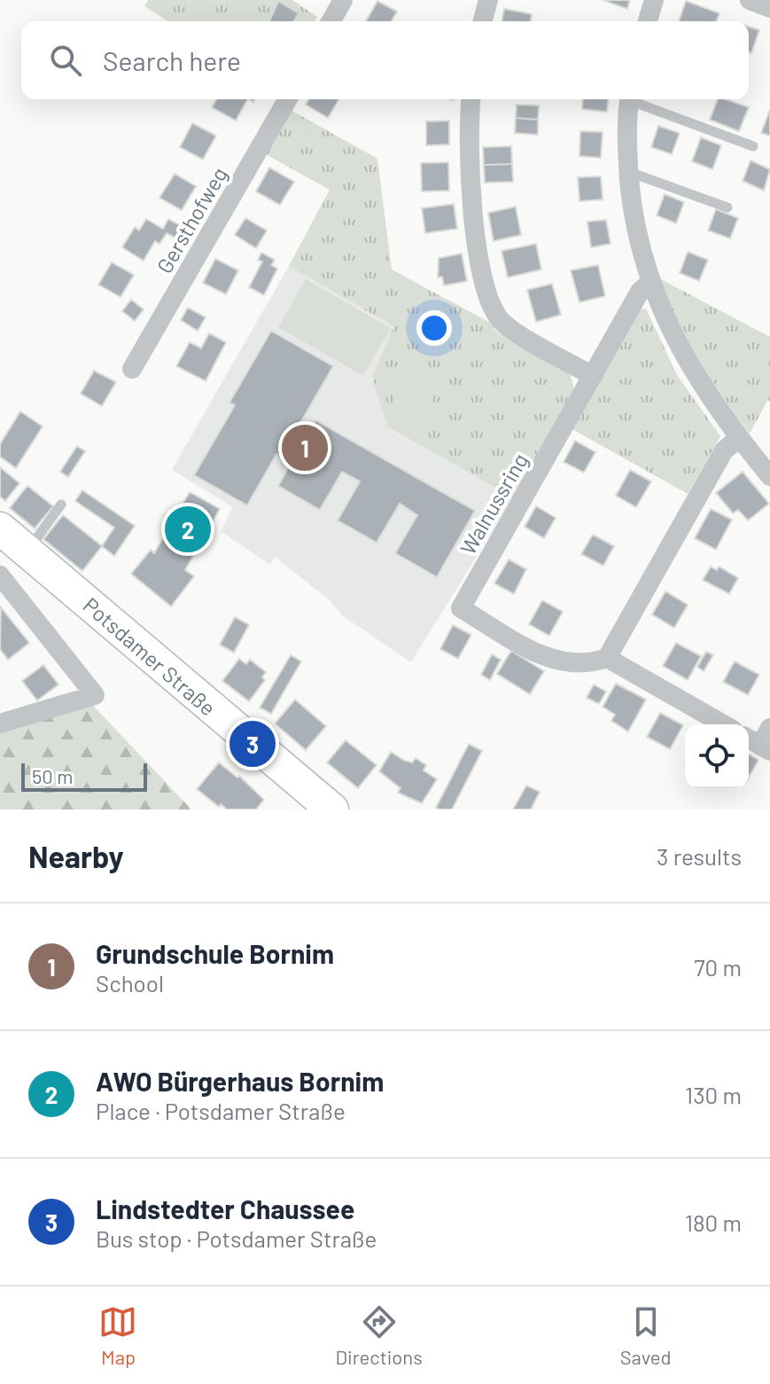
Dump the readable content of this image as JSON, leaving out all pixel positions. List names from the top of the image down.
{
  "streets": {
    "main road": ["Potsdamer Straße"],
    "street": ["Gersthofweg", "Walnussring"]
  },
  "scale_bar": "50 m",
  "page": {
    "search": "Search here",
    "pins": ["1", "2", "3"],
    "scale": "50 m",
    "heading": ["Nearby", "3 results"],
    "list": [
      {
        "mark": "1",
        "name": "Grundschule Bornim",
        "note": "School",
        "value": "70 m"
      },
      {
        "mark": "2",
        "name": "AWO Bürgerhaus Bornim",
        "note": "Place · Potsdamer Straße",
        "value": "130 m"
      },
      {
        "mark": "3",
        "name": "Lindstedter Chaussee",
        "note": "Bus stop · Potsdamer Straße",
        "value": "180 m"
      }
    ],
    "nav": ["Map", "Directions", "Saved"]
  }
}
